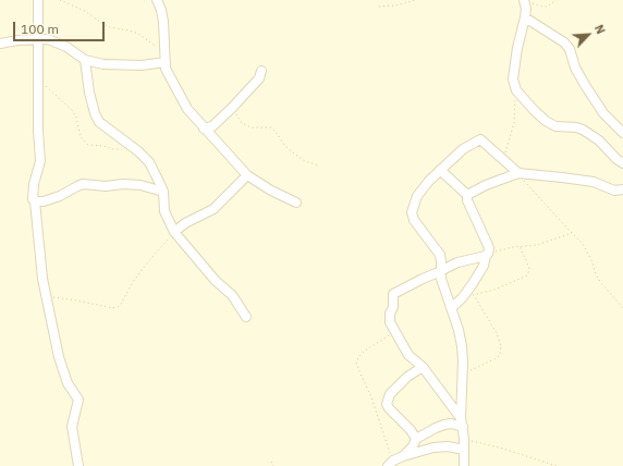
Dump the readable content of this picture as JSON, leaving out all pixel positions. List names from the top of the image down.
{
  "scale_bar": "100 m",
  "north": "top right"
}
